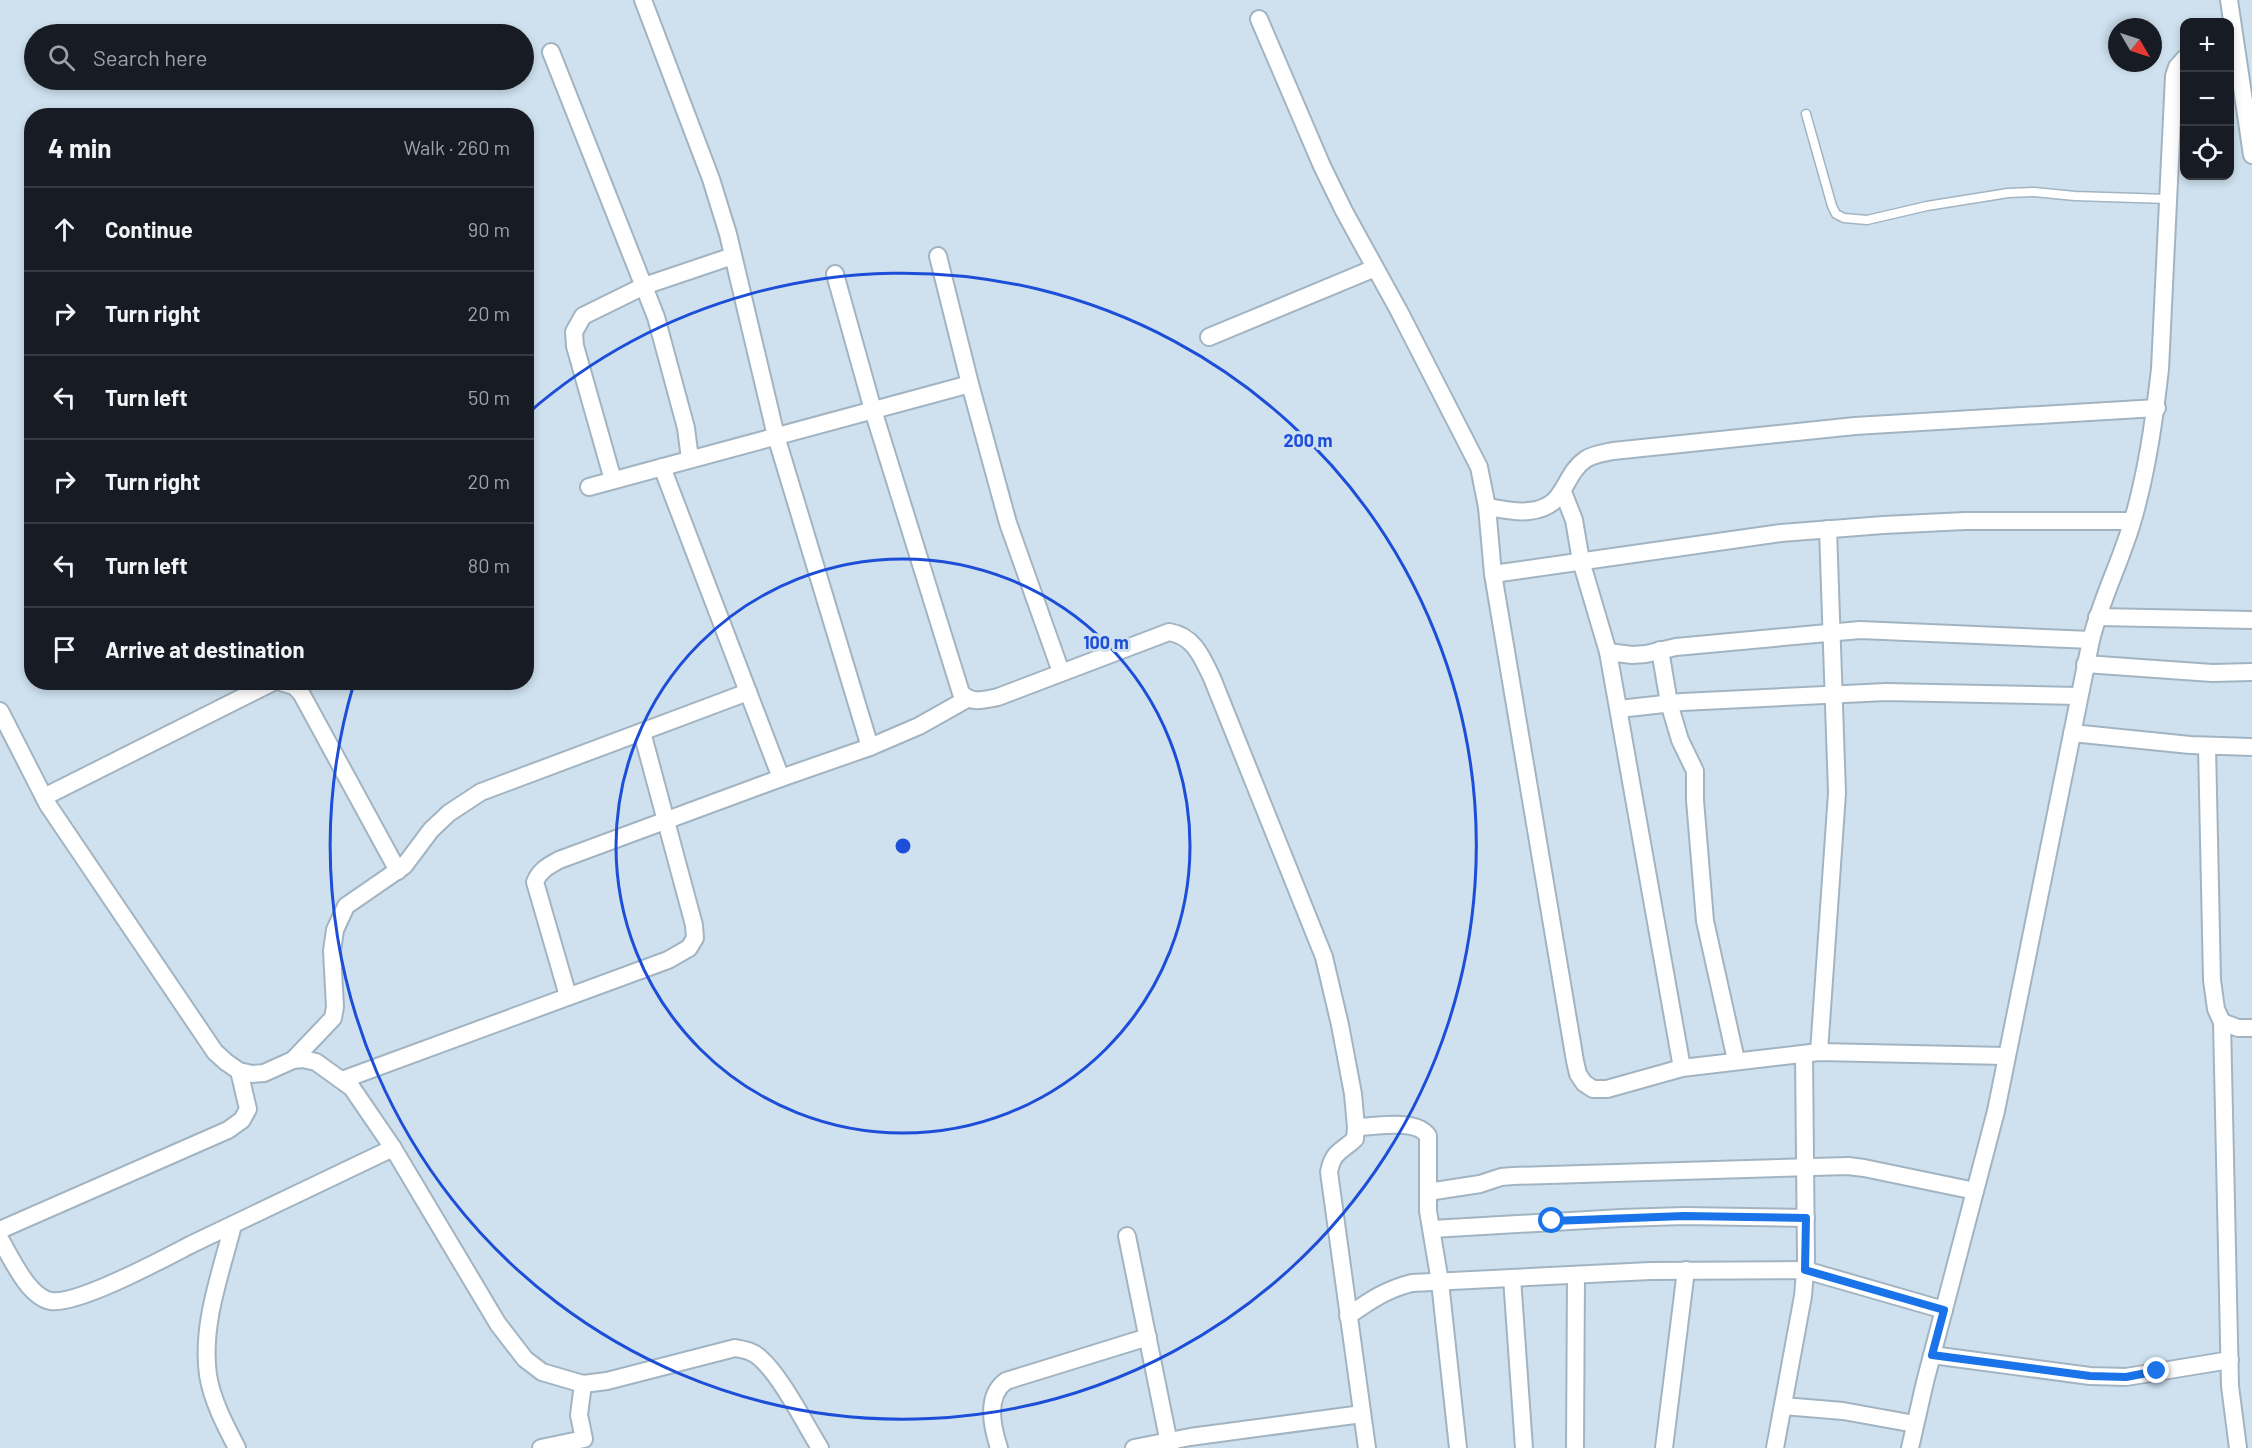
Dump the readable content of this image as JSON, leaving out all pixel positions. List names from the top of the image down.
{
  "north": "bottom right",
  "page": {
    "map_buttons": ["+", "−"],
    "search": "Search here",
    "heading": ["4 min", "Walk · 260 m"],
    "list": [
      ["Continue", "90 m"],
      ["Turn right", "20 m"],
      ["Turn left", "50 m"],
      ["Turn right", "20 m"],
      ["Turn left", "80 m"],
      "Arrive at destination"
    ]
  },
  "rings": ["200 m", "100 m"]
}
